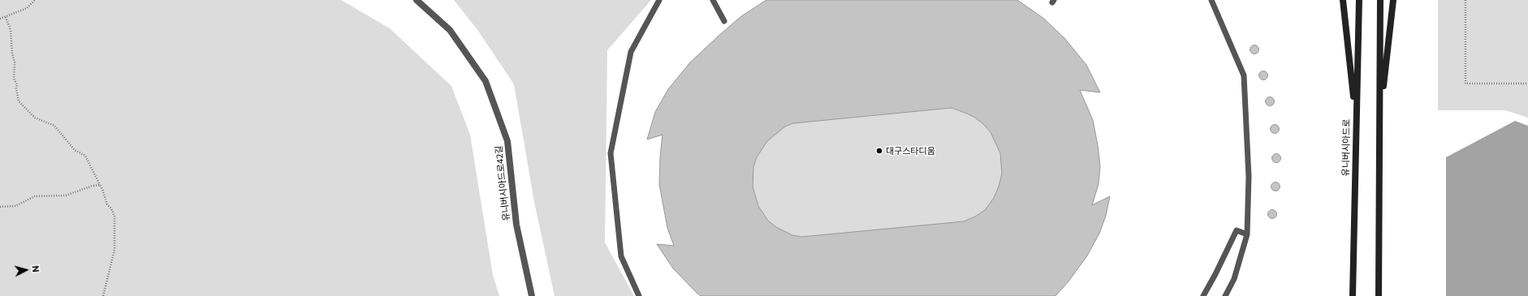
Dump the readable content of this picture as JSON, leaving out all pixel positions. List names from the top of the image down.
{
  "streets": {
    "main road": ["유니버시아드로"],
    "street": ["유니버시아드로42길"]
  },
  "places": ["대구스타디움"],
  "north": "right"
}
